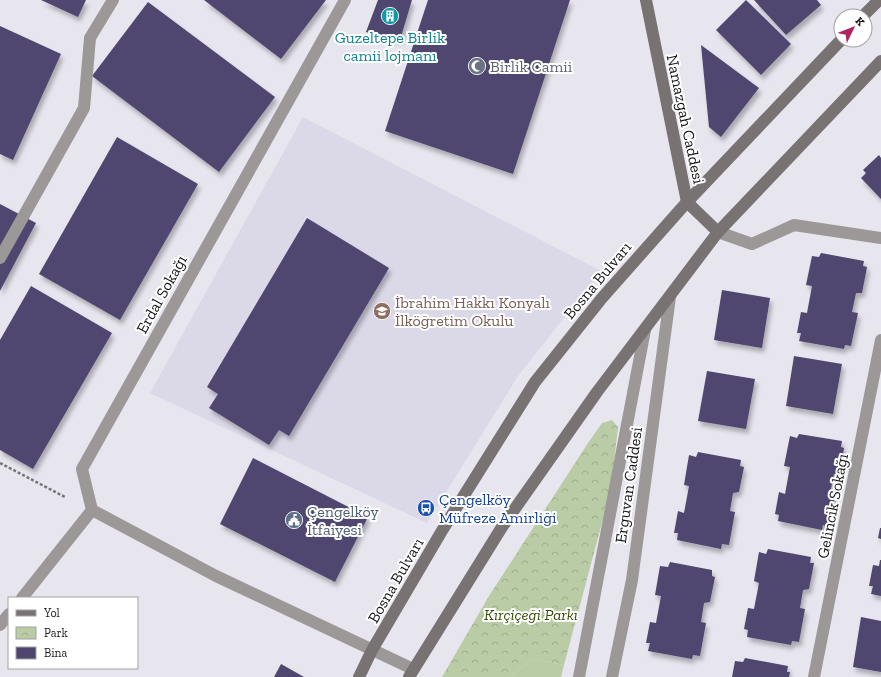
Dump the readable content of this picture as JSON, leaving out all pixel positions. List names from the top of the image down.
{
  "streets": {
    "main road": ["Namazgah Caddesi", "Bosna Bulvarı"],
    "street": ["Erdal Sokağı", "Erguvan Caddesi", "Gelincik Sokağı"]
  },
  "crossings": [
    ["Namazgah Caddesi", "Bosna Bulvarı"]
  ],
  "parks": ["Kırçiçeği Parkı"],
  "places": {
    "building": ["Guzeltepe Birlik camii lojmanı"],
    "mosque": ["Birlik Camii"],
    "school or university": ["İbrahim Hakkı Konyalı İlköğretim Okulu"],
    "bus stop": ["Çengelköy Müfreze Amirliği"],
    "public building": ["Çengelköy İtfaiyesi"]
  },
  "legend": ["Yol", "Park", "Bina"],
  "north": "top right"
}
